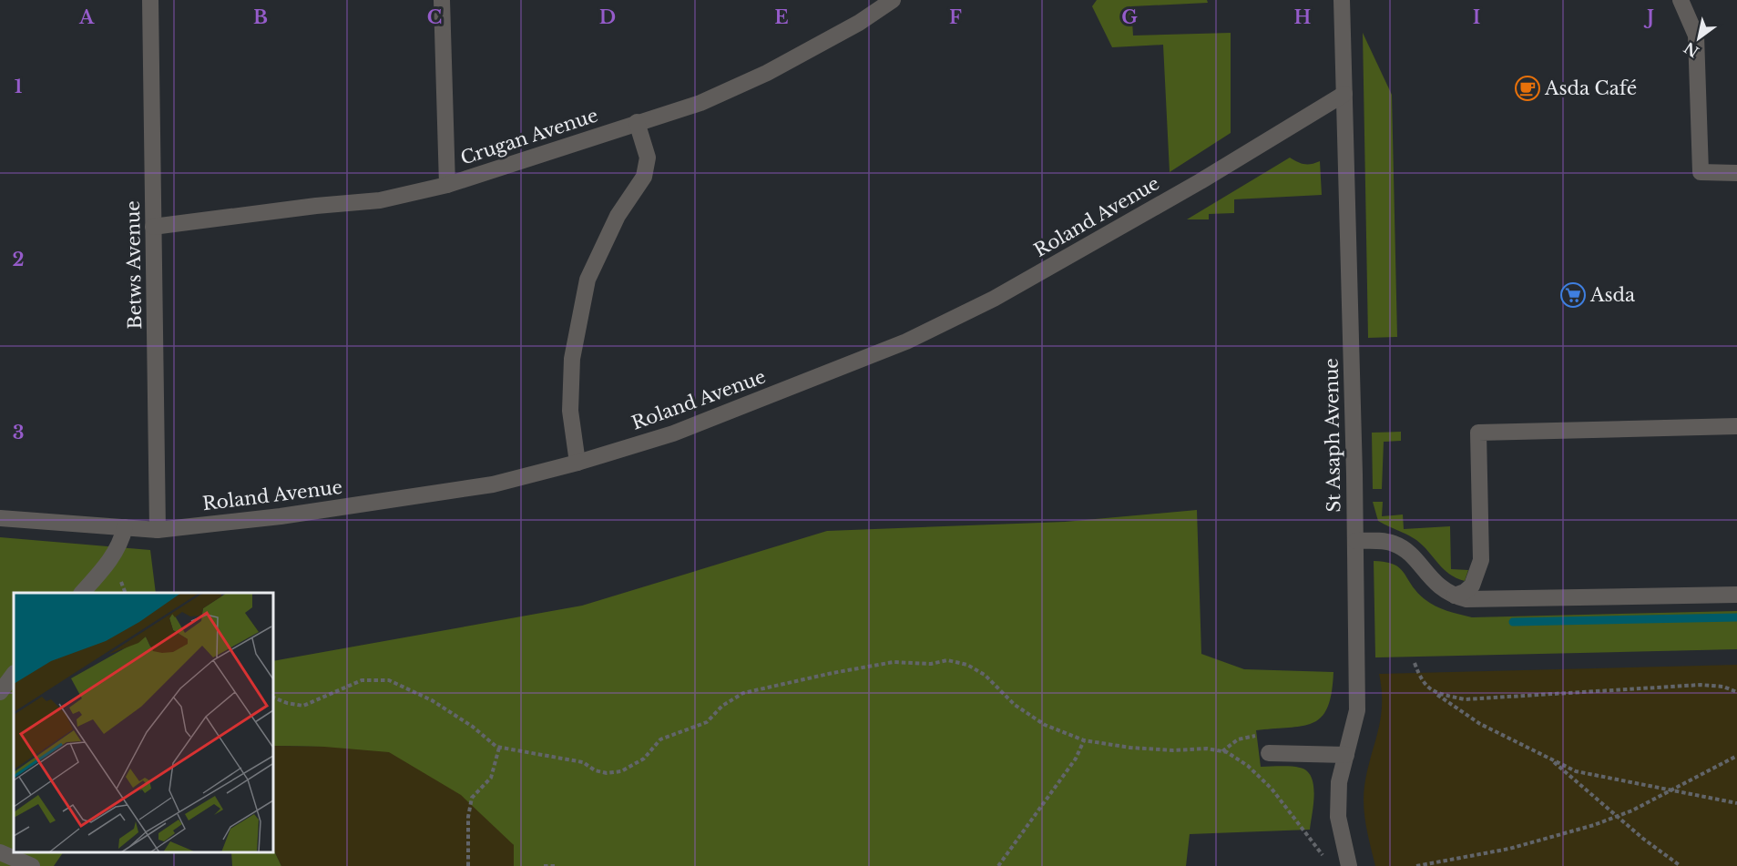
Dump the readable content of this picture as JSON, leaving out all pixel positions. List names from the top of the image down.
{
  "streets": {
    "street": [
      "Crugan Avenue",
      "Roland Avenue",
      "Betws Avenue",
      "St Asaph Avenue"
    ]
  },
  "crossings": [
    ["Crugan Avenue", "Betws Avenue"],
    ["Roland Avenue", "Betws Avenue"],
    ["Roland Avenue", "St Asaph Avenue"]
  ],
  "places": {
    "cafe": ["Asda Café"],
    "supermarket": ["Asda"]
  },
  "north": "bottom left",
  "grid": {
    "columns": [
      "A",
      "B",
      "C",
      "D",
      "E",
      "F",
      "G",
      "H",
      "I",
      "J"
    ],
    "rows": ["1", "2", "3"]
  }
}
